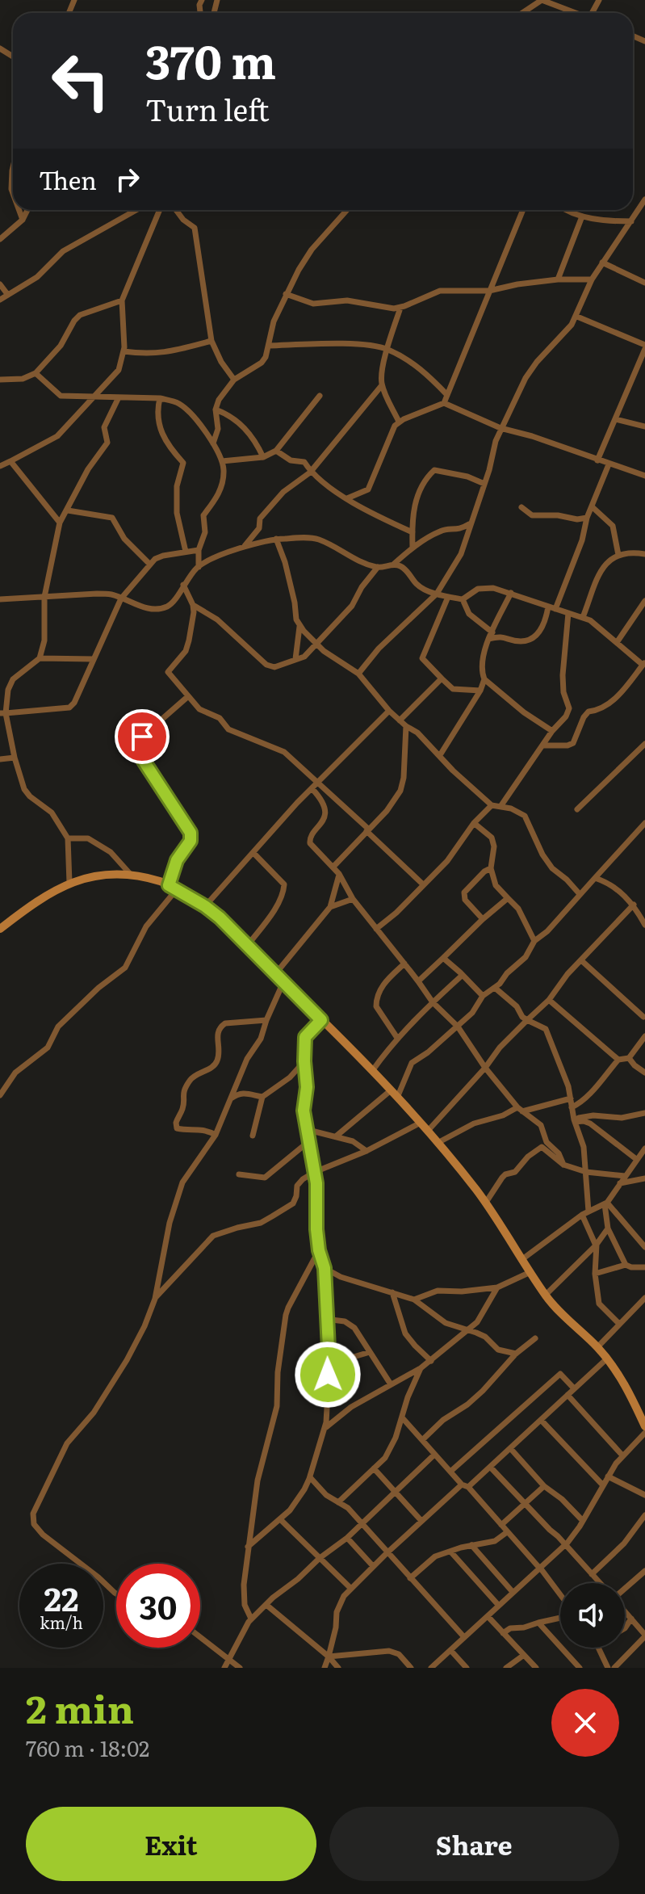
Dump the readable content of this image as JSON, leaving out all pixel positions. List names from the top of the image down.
{
  "page": {
    "turn": ["370 m", "Turn left"],
    "then": "Then",
    "speed": "22 km/h",
    "limit": "30",
    "heading": ["2 min", "760 m · 18:02"],
    "buttons": ["Exit", "Share"]
  }
}
